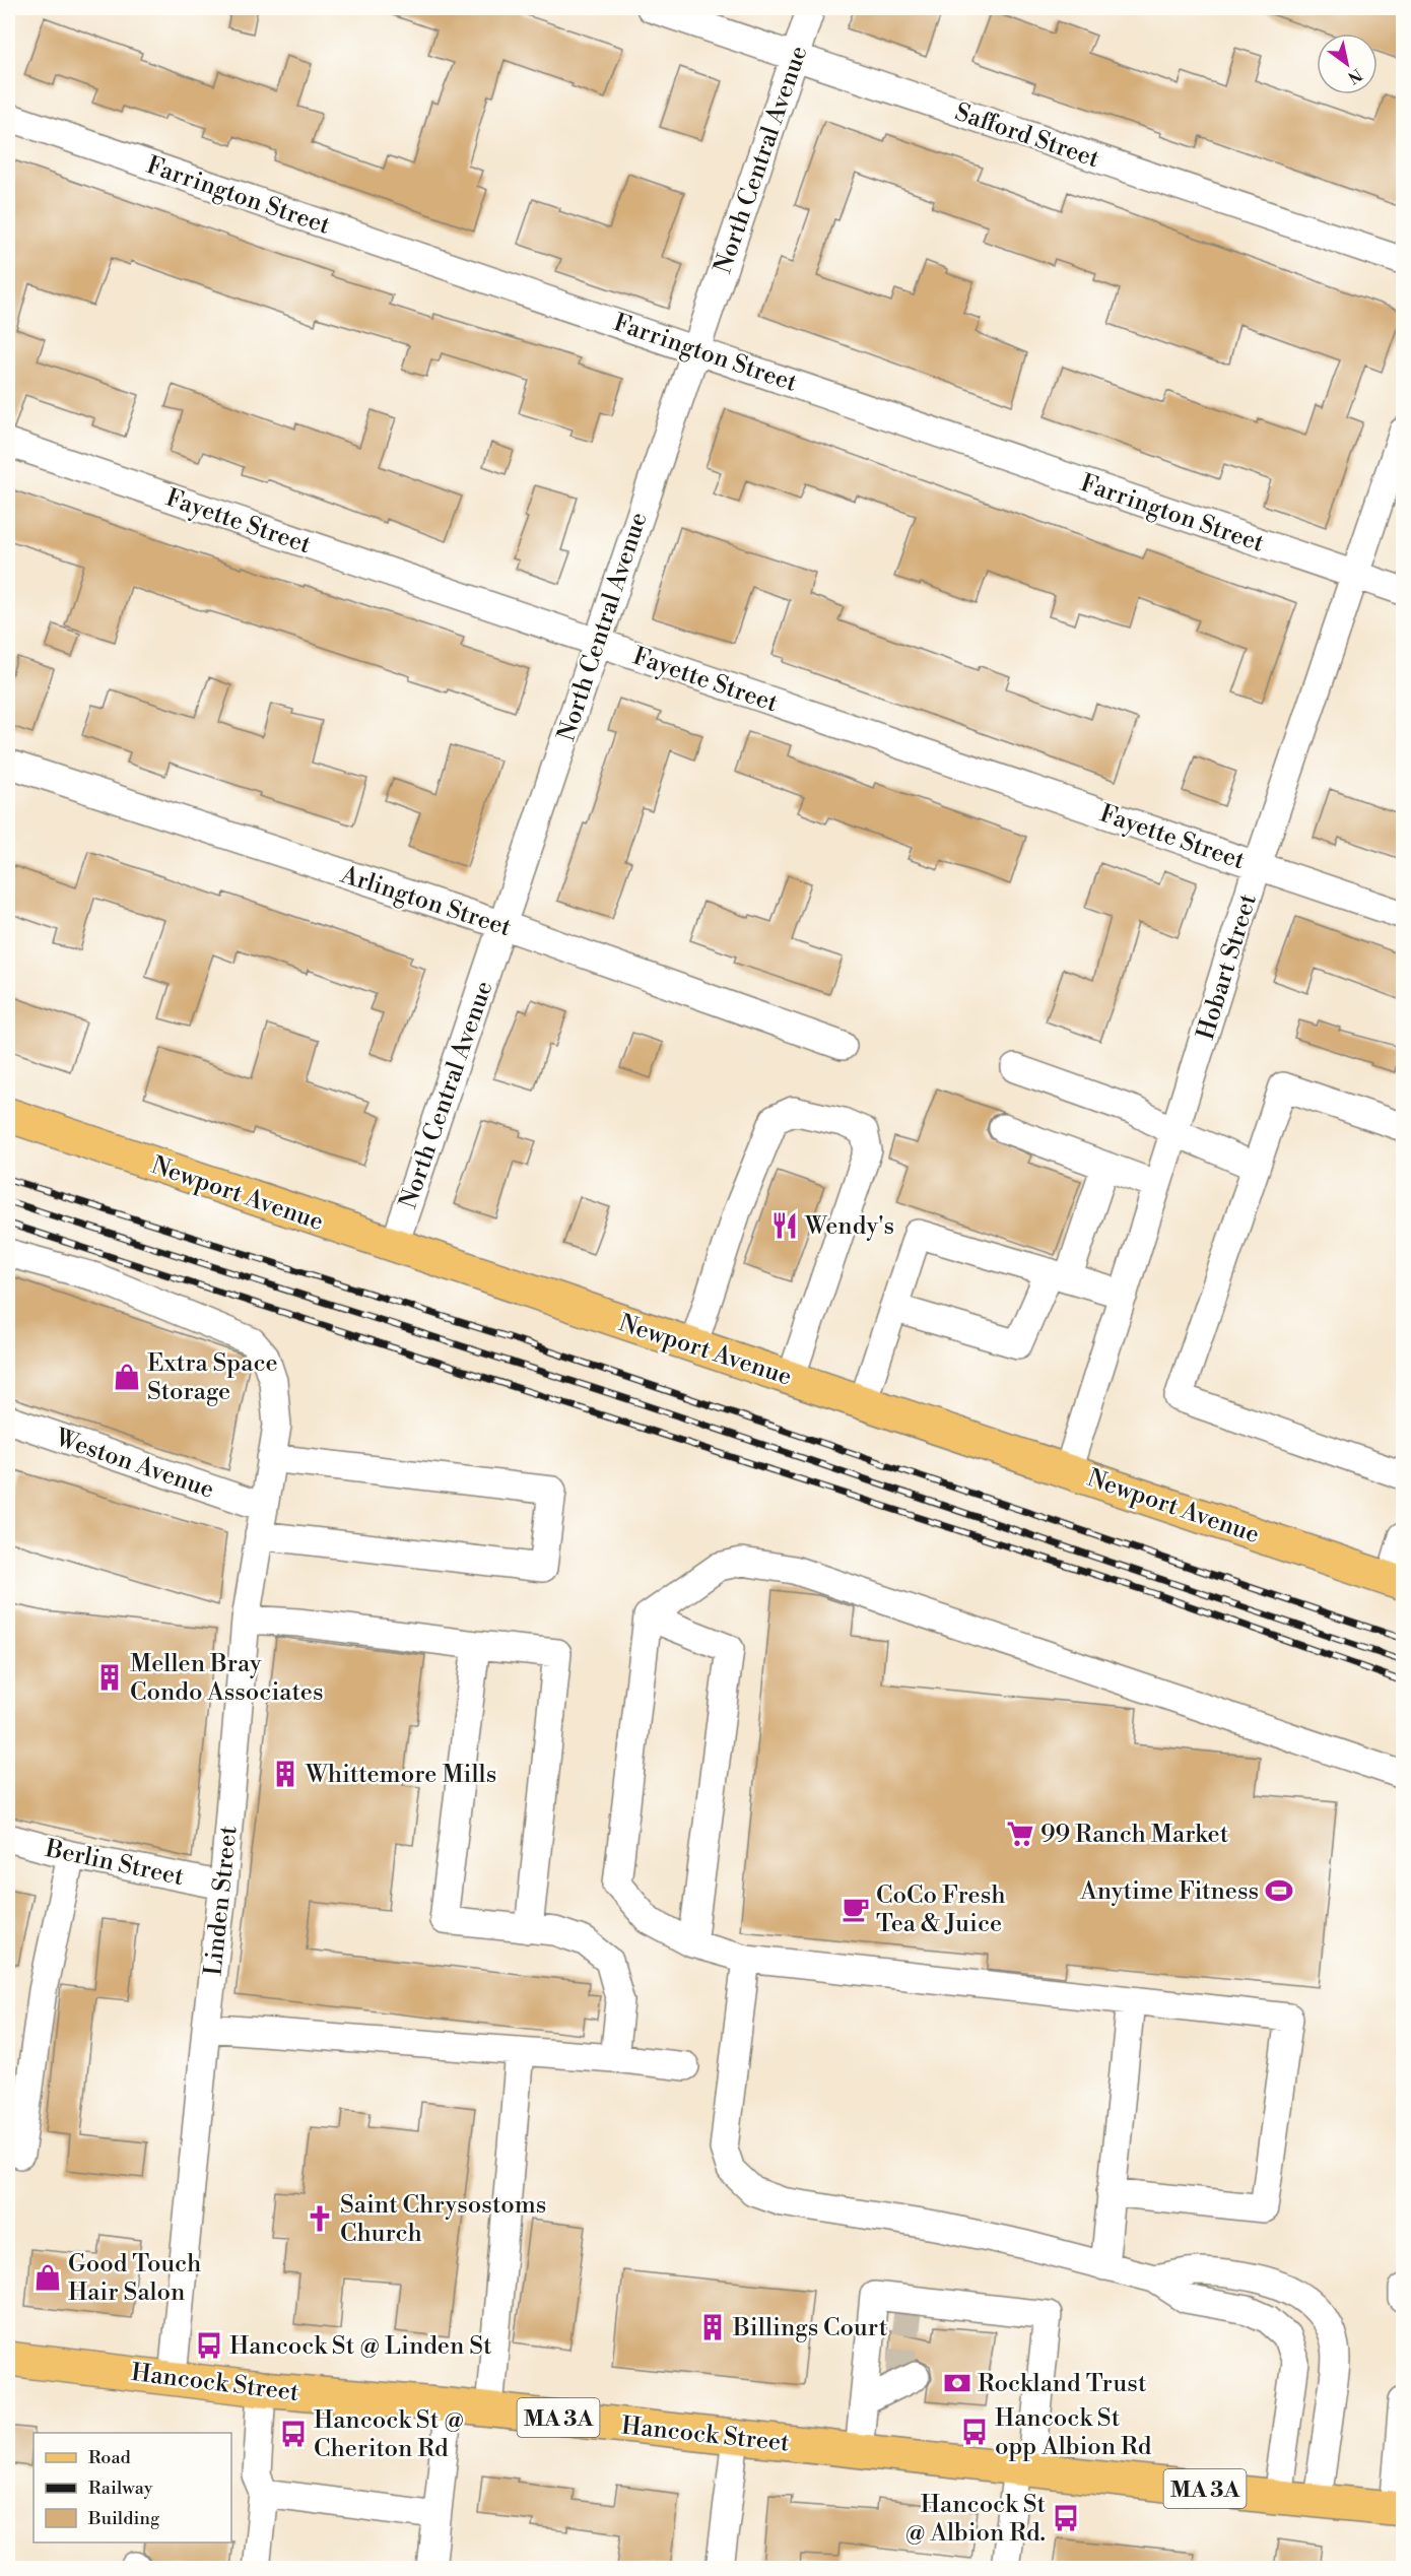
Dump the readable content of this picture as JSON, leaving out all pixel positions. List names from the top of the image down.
{
  "streets": {
    "main road": ["Newport Avenue", "Hancock Street", "MA 3A"],
    "street": [
      "Safford Street",
      "North Central Avenue",
      "Farrington Street",
      "Fayette Street",
      "Arlington Street",
      "Hobart Street",
      "Weston Avenue",
      "Berlin Street",
      "Linden Street"
    ]
  },
  "crossings": [
    ["Safford Street", "North Central Avenue"],
    ["North Central Avenue", "Farrington Street"],
    ["North Central Avenue", "Fayette Street"],
    ["North Central Avenue", "Arlington Street"],
    ["North Central Avenue", "Newport Avenue"],
    ["Farrington Street", "Hobart Street"],
    ["Fayette Street", "Hobart Street"],
    ["Hobart Street", "Newport Avenue"],
    ["Weston Avenue", "Linden Street"],
    ["Berlin Street", "Linden Street"],
    ["Linden Street", "Hancock Street"]
  ],
  "places": {
    "restaurant": ["Wendy's"],
    "shop": ["Extra Space Storage", "Good Touch Hair Salon"],
    "building": ["Mellen Bray Condo Associates", "Whittemore Mills", "Billings Court"],
    "supermarket": ["99 Ranch Market"],
    "sports": ["Anytime Fitness"],
    "cafe": ["CoCo Fresh Tea & Juice"],
    "church": ["Saint Chrysostoms Church"],
    "bus stop": [
      "Hancock St @ Linden St",
      "Hancock St opp Albion Rd",
      "Hancock St @ Cheriton Rd",
      "Hancock St @ Albion Rd."
    ],
    "bank": ["Rockland Trust"]
  },
  "legend": ["Road", "Railway", "Building"],
  "north": "bottom right"
}
